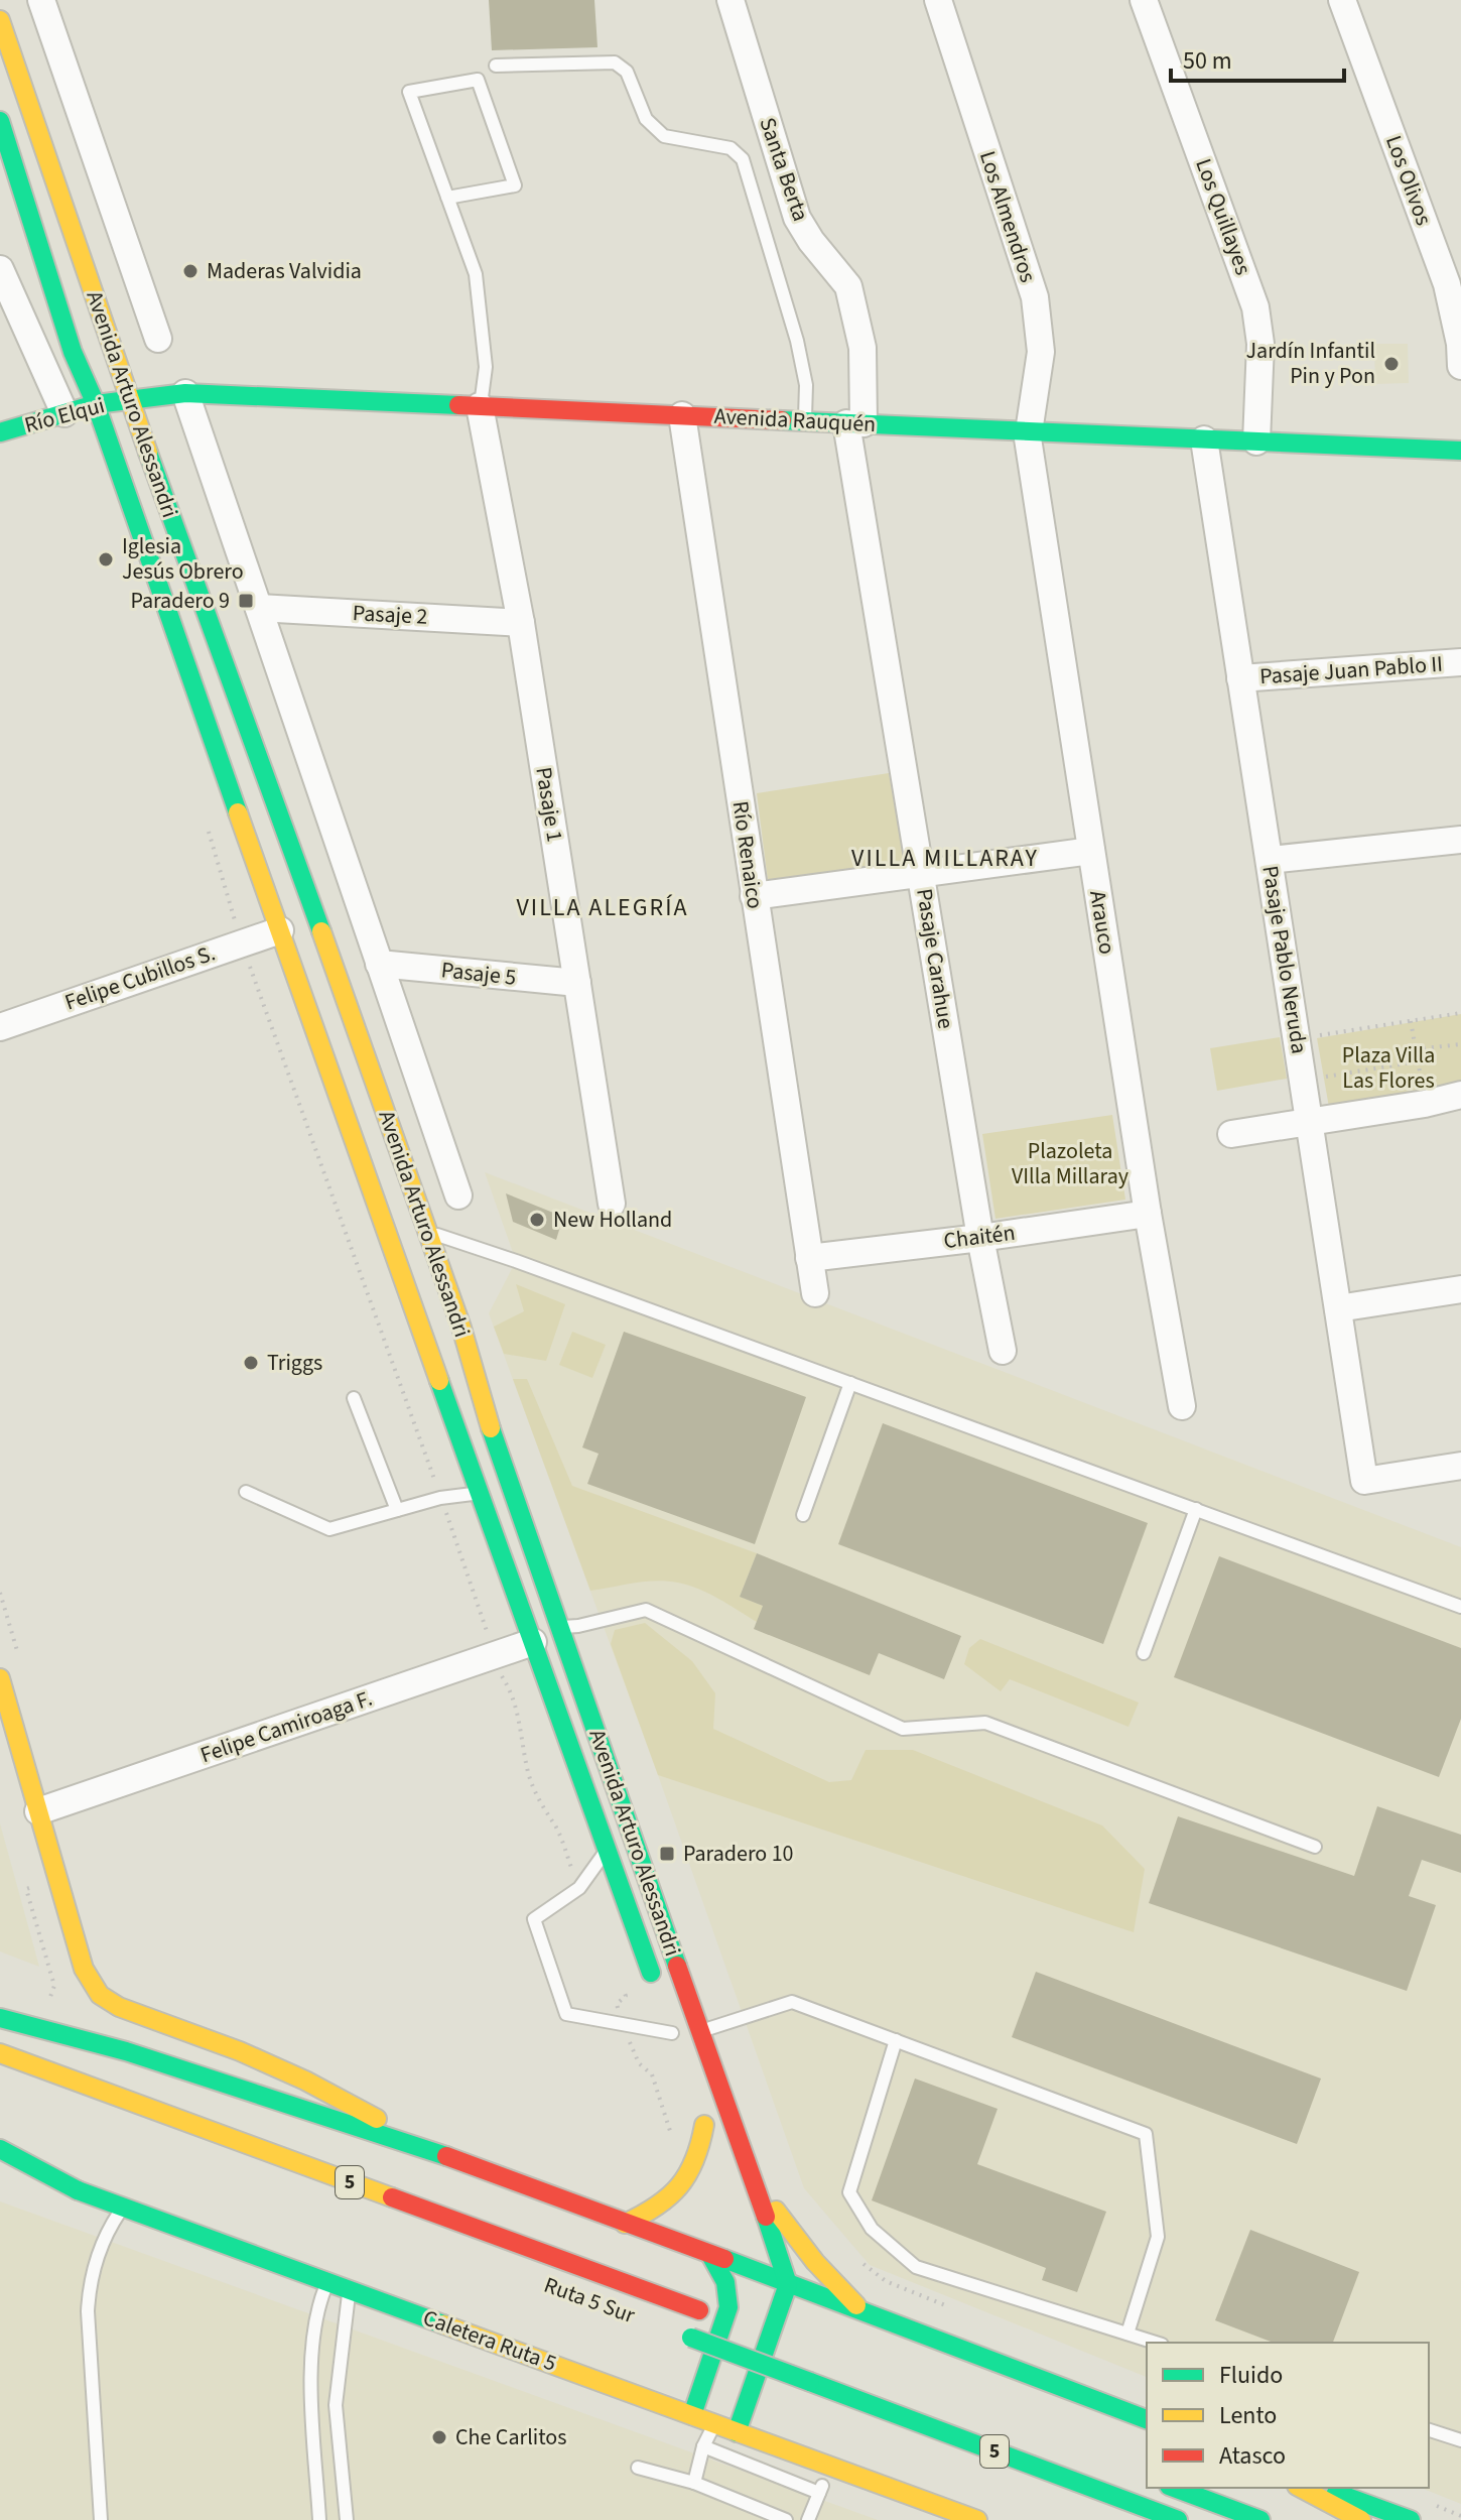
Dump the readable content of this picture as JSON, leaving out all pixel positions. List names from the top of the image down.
{
  "streets": {
    "main road": [
      "Avenida Arturo Alessandri",
      "Río Elqui",
      "Avenida Rauquén",
      "5",
      "Ruta 5 Sur",
      "Caletera Ruta 5"
    ],
    "street": [
      "Santa Berta",
      "Los Olivos",
      "Los Almendros",
      "Los Quillayes",
      "Pasaje 2",
      "Pasaje Juan Pablo II",
      "Pasaje 1",
      "Río Renaico",
      "Arauco",
      "Pasaje Carahue",
      "Pasaje Pablo Neruda",
      "Pasaje 5",
      "Felipe Cubillos S.",
      "Chaitén",
      "Felipe Camiroaga F."
    ]
  },
  "crossings": [
    ["Santa Berta", "Avenida Rauquén"],
    ["Santa Berta", "Pasaje Carahue"],
    ["Los Almendros", "Avenida Rauquén"],
    ["Los Almendros", "Arauco"],
    ["Los Quillayes", "Avenida Rauquén"],
    ["Avenida Arturo Alessandri", "Río Elqui"],
    ["Avenida Arturo Alessandri", "Avenida Rauquén"],
    ["Avenida Arturo Alessandri", "Pasaje 2"],
    ["Avenida Arturo Alessandri", "Pasaje 5"],
    ["Avenida Arturo Alessandri", "Felipe Cubillos S."],
    ["Avenida Arturo Alessandri", "Felipe Camiroaga F."],
    ["Río Elqui", "Avenida Rauquén"],
    ["Avenida Rauquén", "Pasaje 1"],
    ["Avenida Rauquén", "Río Renaico"],
    ["Avenida Rauquén", "Arauco"],
    ["Avenida Rauquén", "Pasaje Carahue"],
    ["Avenida Rauquén", "Pasaje Pablo Neruda"],
    ["Pasaje 2", "Pasaje 1"],
    ["Pasaje Juan Pablo II", "Pasaje Pablo Neruda"],
    ["Pasaje 1", "Pasaje 5"],
    ["Río Renaico", "Chaitén"],
    ["Arauco", "Chaitén"],
    ["Pasaje Carahue", "Chaitén"]
  ],
  "districts": ["VILLA MILLARAY", "VILLA ALEGRÍA"],
  "parks": ["Plaza Villa Las Flores", "Plazoleta VIlla Millaray"],
  "places": {
    "other": [
      "Maderas Valvidia",
      "Jardín Infantil Pin y Pon",
      "Iglesia Jesús Obrero",
      "New Holland",
      "Triggs",
      "Che Carlitos"
    ],
    "transit": ["Paradero 9", "Paradero 10"]
  },
  "legend": ["Fluido", "Lento", "Atasco"],
  "scale_bar": "50 m"
}
